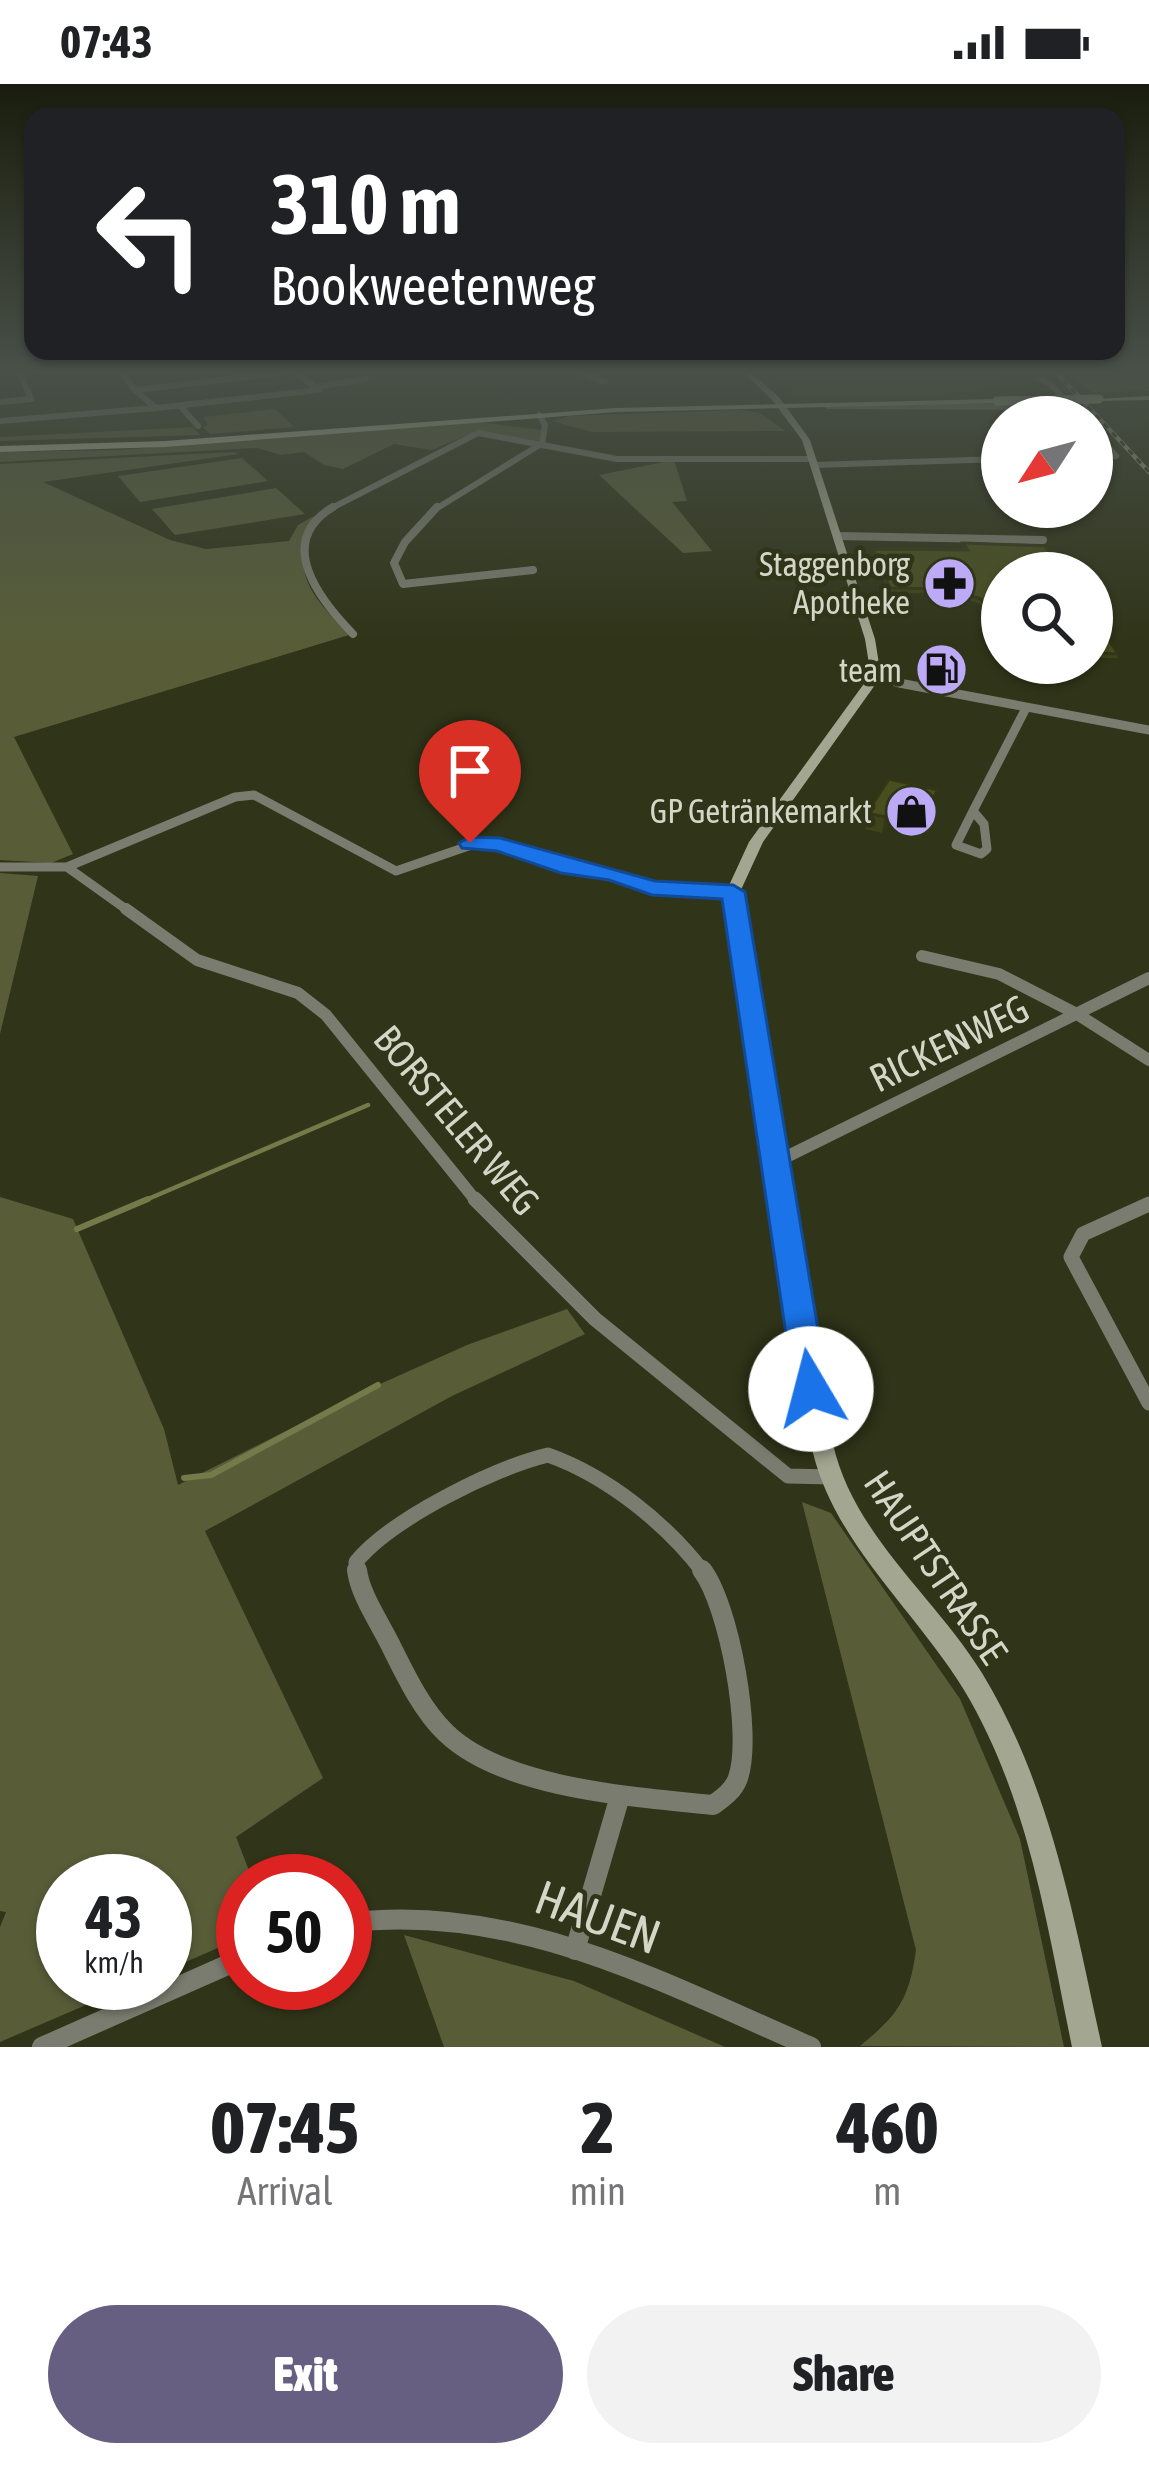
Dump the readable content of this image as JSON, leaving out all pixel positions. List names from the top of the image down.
{
  "streets": {
    "main road": ["HAUPTSTRASSE"],
    "street": ["RICKENWEG", "BORSTELER WEG", "HAUEN"]
  },
  "crossings": [
    ["RICKENWEG", "HAUPTSTRASSE"],
    ["BORSTELER WEG", "HAUPTSTRASSE"]
  ],
  "places": {
    "pharmacy": ["Staggenborg Apotheke"],
    "fuel station": ["team"],
    "shop": ["GP Getränkemarkt"]
  },
  "north": "bottom left",
  "page": {
    "status": "07:43",
    "turn": ["310 m", "Bookweetenweg"],
    "speed": "43 km/h",
    "limit": "50",
    "eta": [
      "07:45",
      "Arrival",
      "2",
      "min",
      "460",
      "m"
    ],
    "buttons": ["Exit", "Share"]
  }
}
